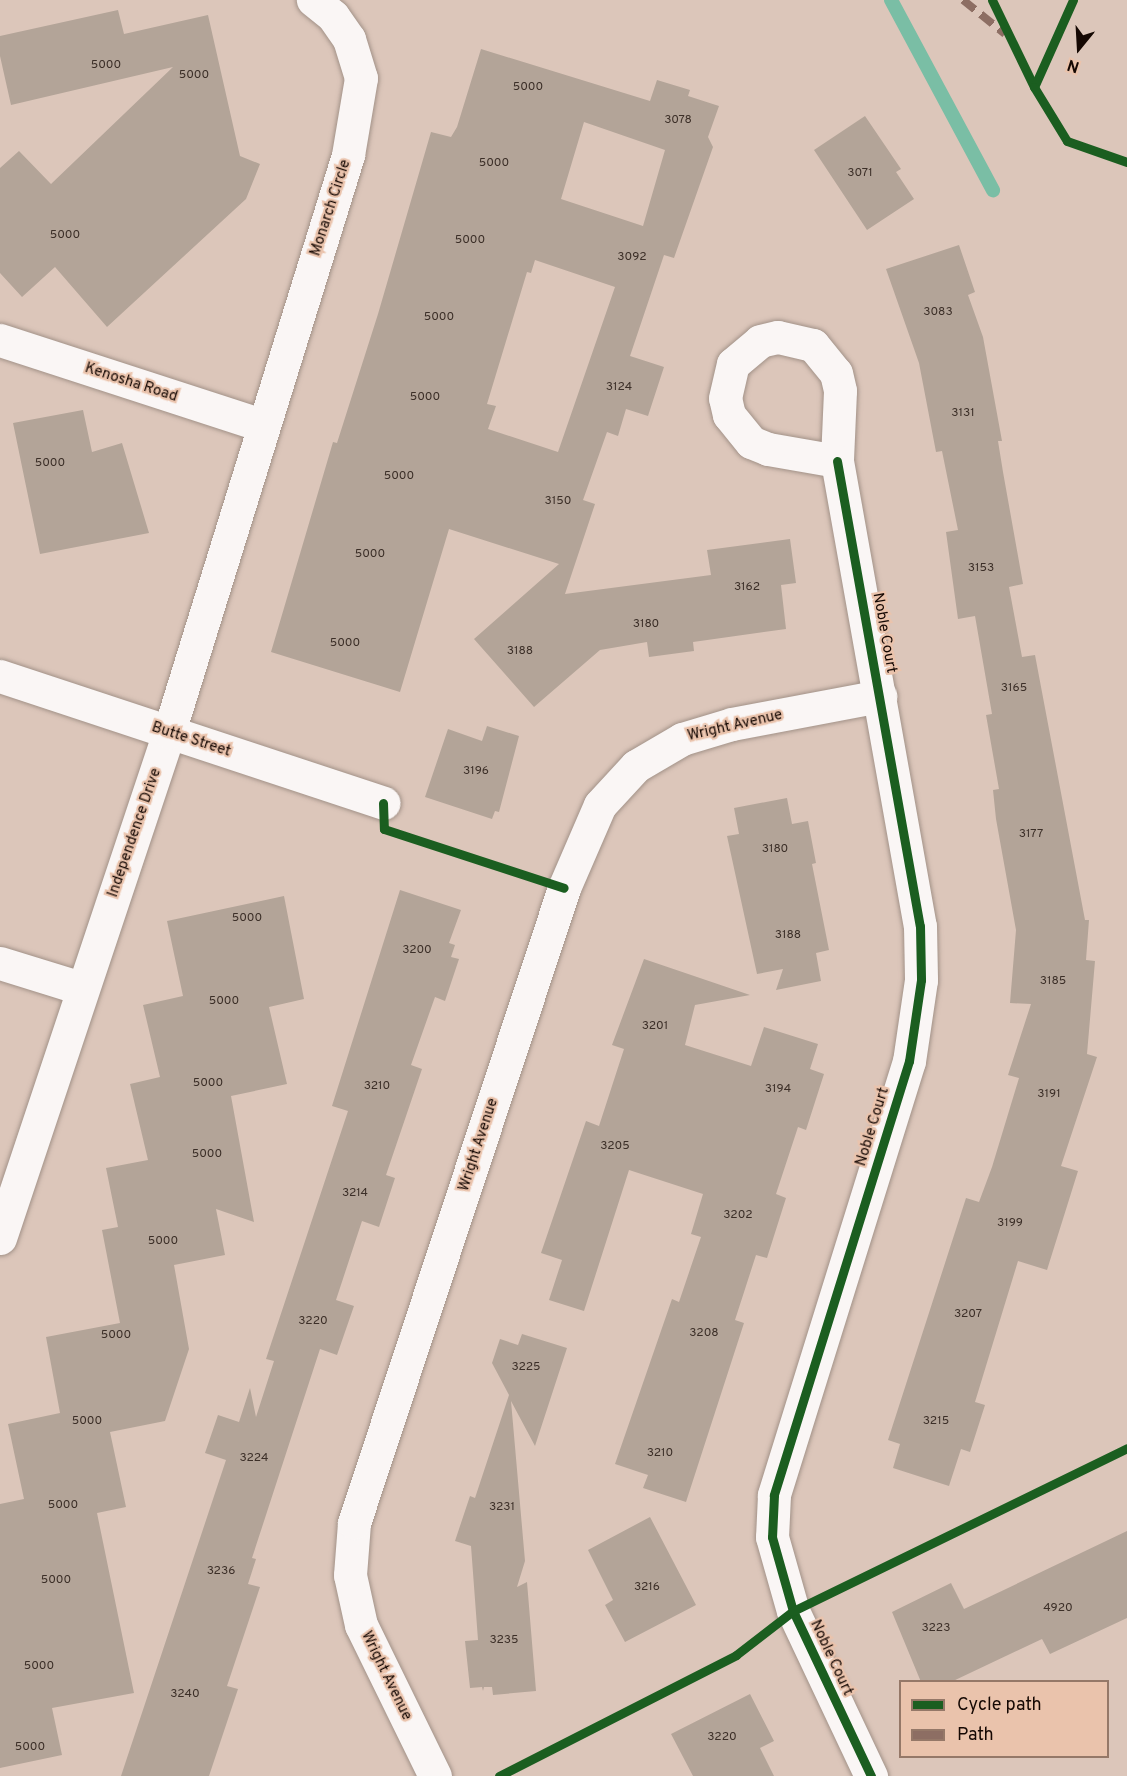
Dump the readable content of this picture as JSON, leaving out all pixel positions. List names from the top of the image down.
{
  "streets": {
    "street": [
      "Monarch Circle",
      "Kenosha Road",
      "Noble Court",
      "Wright Avenue",
      "Butte Street",
      "Independence Drive"
    ]
  },
  "crossings": [
    ["Monarch Circle", "Kenosha Road"],
    ["Monarch Circle", "Independence Drive"],
    ["Kenosha Road", "Independence Drive"],
    ["Noble Court", "Wright Avenue"],
    ["Butte Street", "Independence Drive"]
  ],
  "house_numbers": [
    "5000",
    "5000",
    "5000",
    "3078",
    "5000",
    "3071",
    "5000",
    "5000",
    "3092",
    "3083",
    "5000",
    "3124",
    "5000",
    "3131",
    "5000",
    "5000",
    "3150",
    "5000",
    "3153",
    "3162",
    "3180",
    "5000",
    "3188",
    "3165",
    "3196",
    "3177",
    "3180",
    "5000",
    "3188",
    "3200",
    "3185",
    "5000",
    "3201",
    "5000",
    "3210",
    "3194",
    "3191",
    "3205",
    "5000",
    "3214",
    "3202",
    "3199",
    "5000",
    "3207",
    "3220",
    "3208",
    "5000",
    "3225",
    "5000",
    "3215",
    "3210",
    "3224",
    "5000",
    "3231",
    "3236",
    "5000",
    "3216",
    "4920",
    "3223",
    "3235",
    "5000",
    "3240",
    "3220",
    "5000"
  ],
  "legend": ["Cycle path", "Path"],
  "north": "bottom"
}
